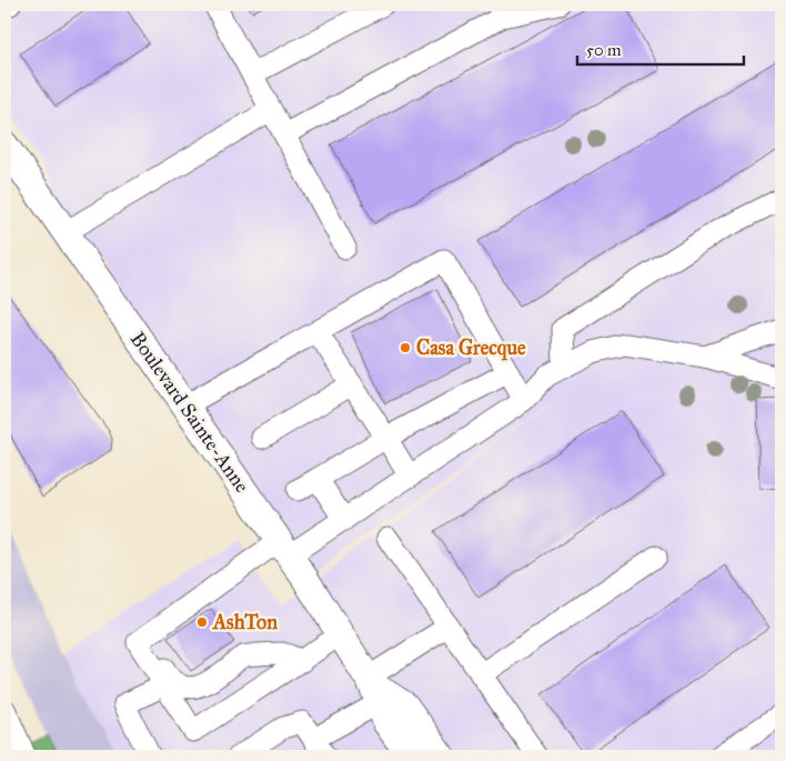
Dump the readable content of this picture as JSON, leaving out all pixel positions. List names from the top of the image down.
{
  "streets": {
    "main road": ["Boulevard Sainte-Anne"]
  },
  "places": ["Casa Grecque", "AshTon"],
  "scale_bar": "50 m"
}
